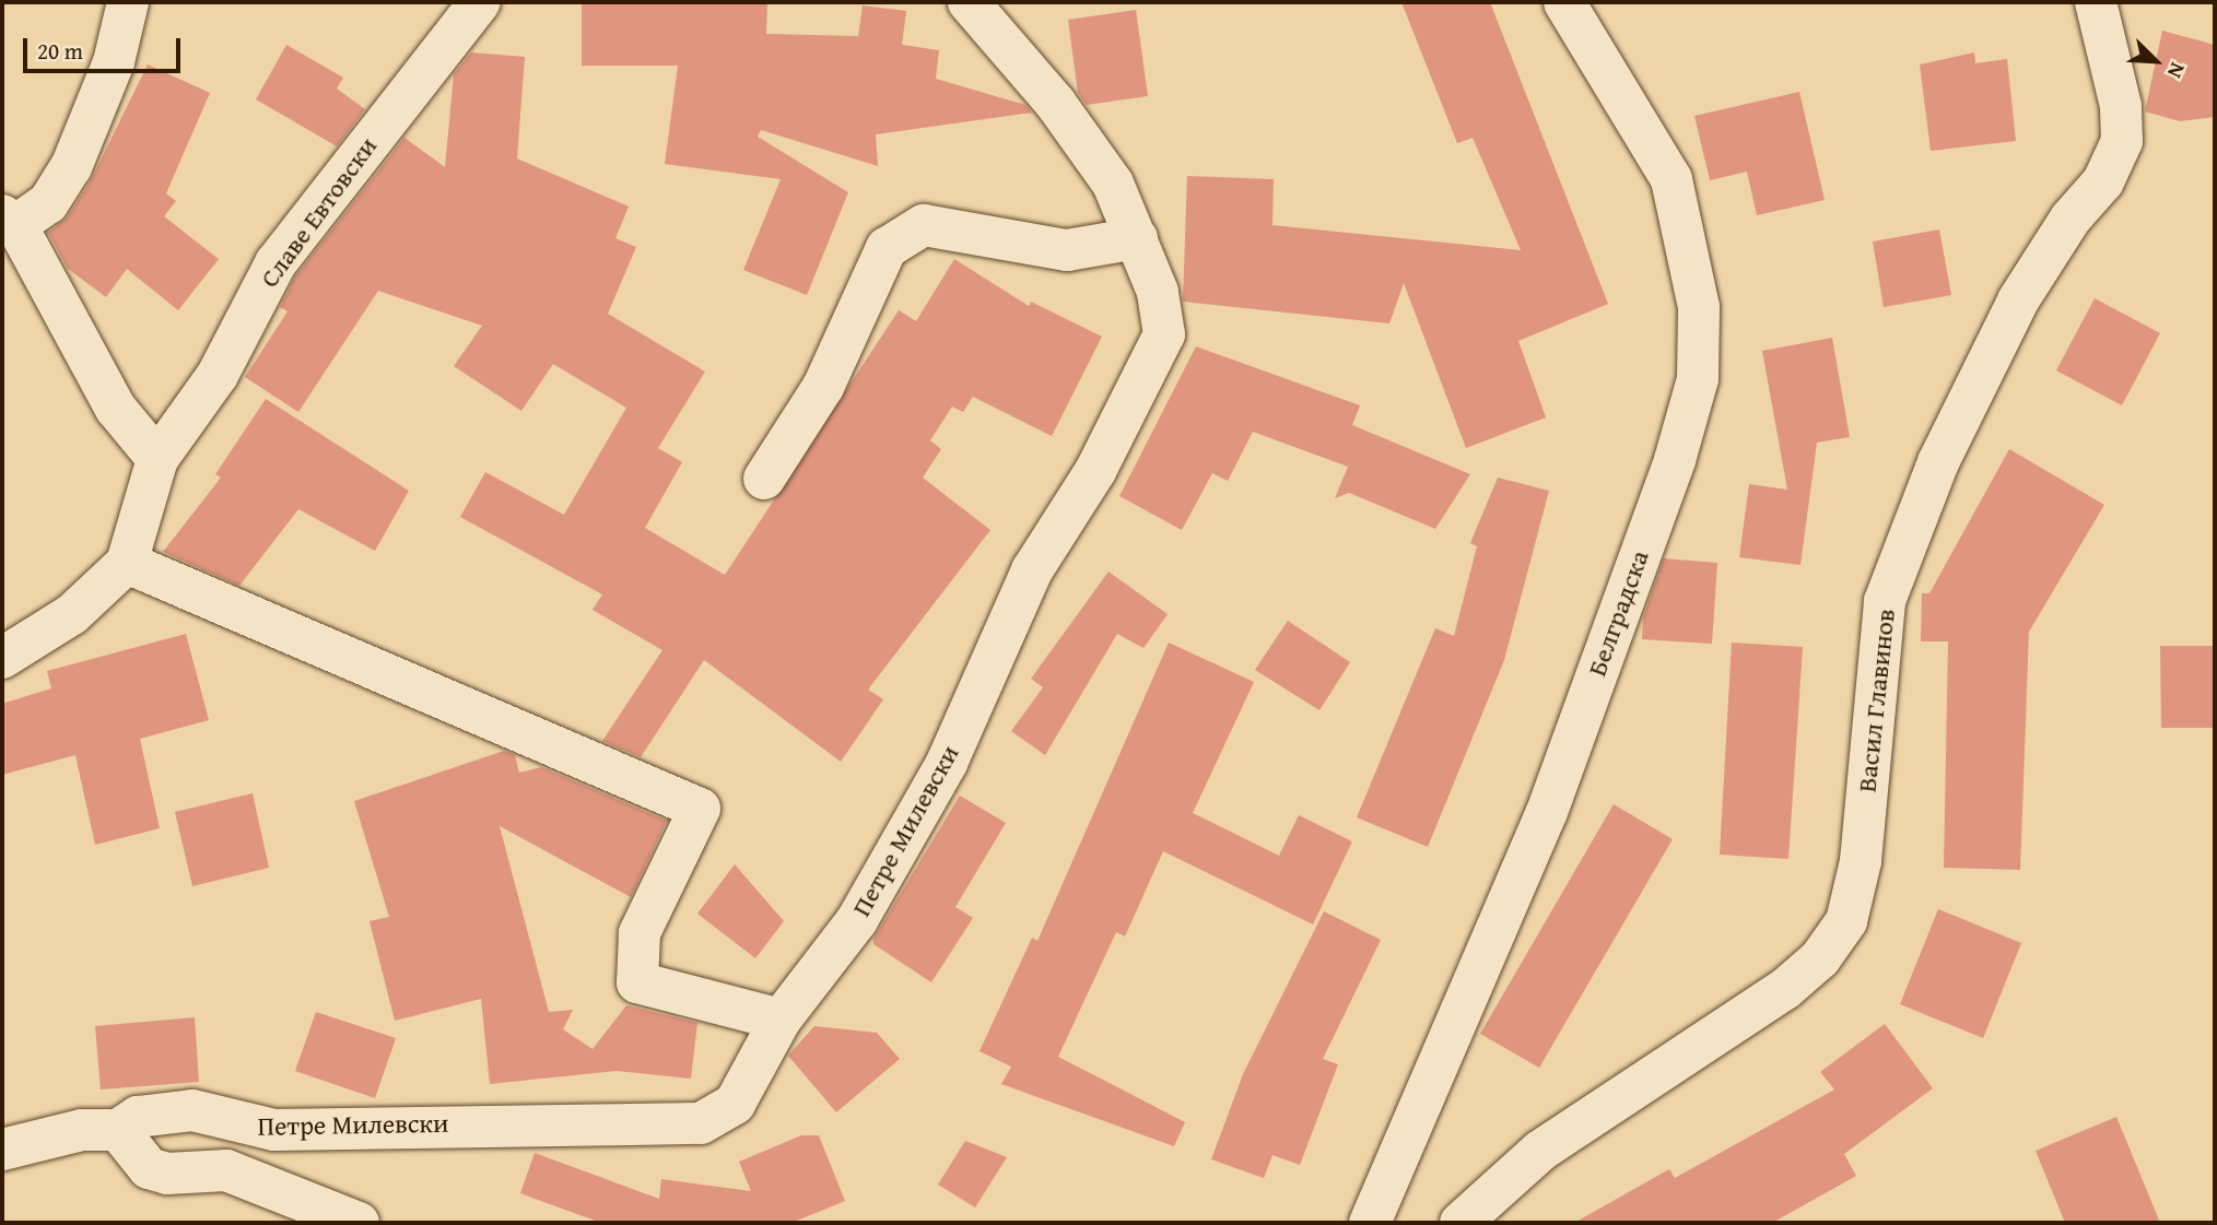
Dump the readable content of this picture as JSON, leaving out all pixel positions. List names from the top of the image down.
{
  "streets": {
    "street": [
      "Славе Евтовски",
      "Белградска",
      "Васил Главинов",
      "Петре Милевски"
    ]
  },
  "scale_bar": "20 m",
  "north": "bottom right"
}
